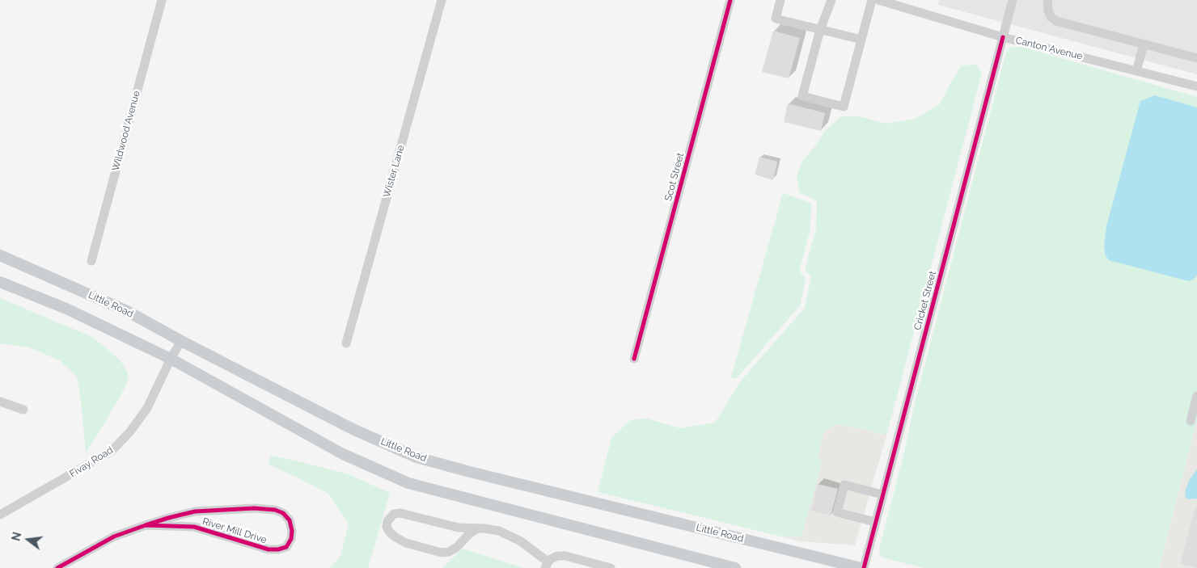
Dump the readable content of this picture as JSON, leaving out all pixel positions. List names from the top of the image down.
{
  "streets": {
    "main road": ["Little Road"],
    "street": [
      "Canton Avenue",
      "Wildwood Avenue",
      "Wister Lane",
      "Scot Street",
      "Cricket Street",
      "Fivay Road",
      "River Mill Drive"
    ]
  },
  "crossings": [
    ["Canton Avenue", "Cricket Street"],
    ["Cricket Street", "Little Road"],
    ["Little Road", "Fivay Road"]
  ],
  "north": "left"
}
